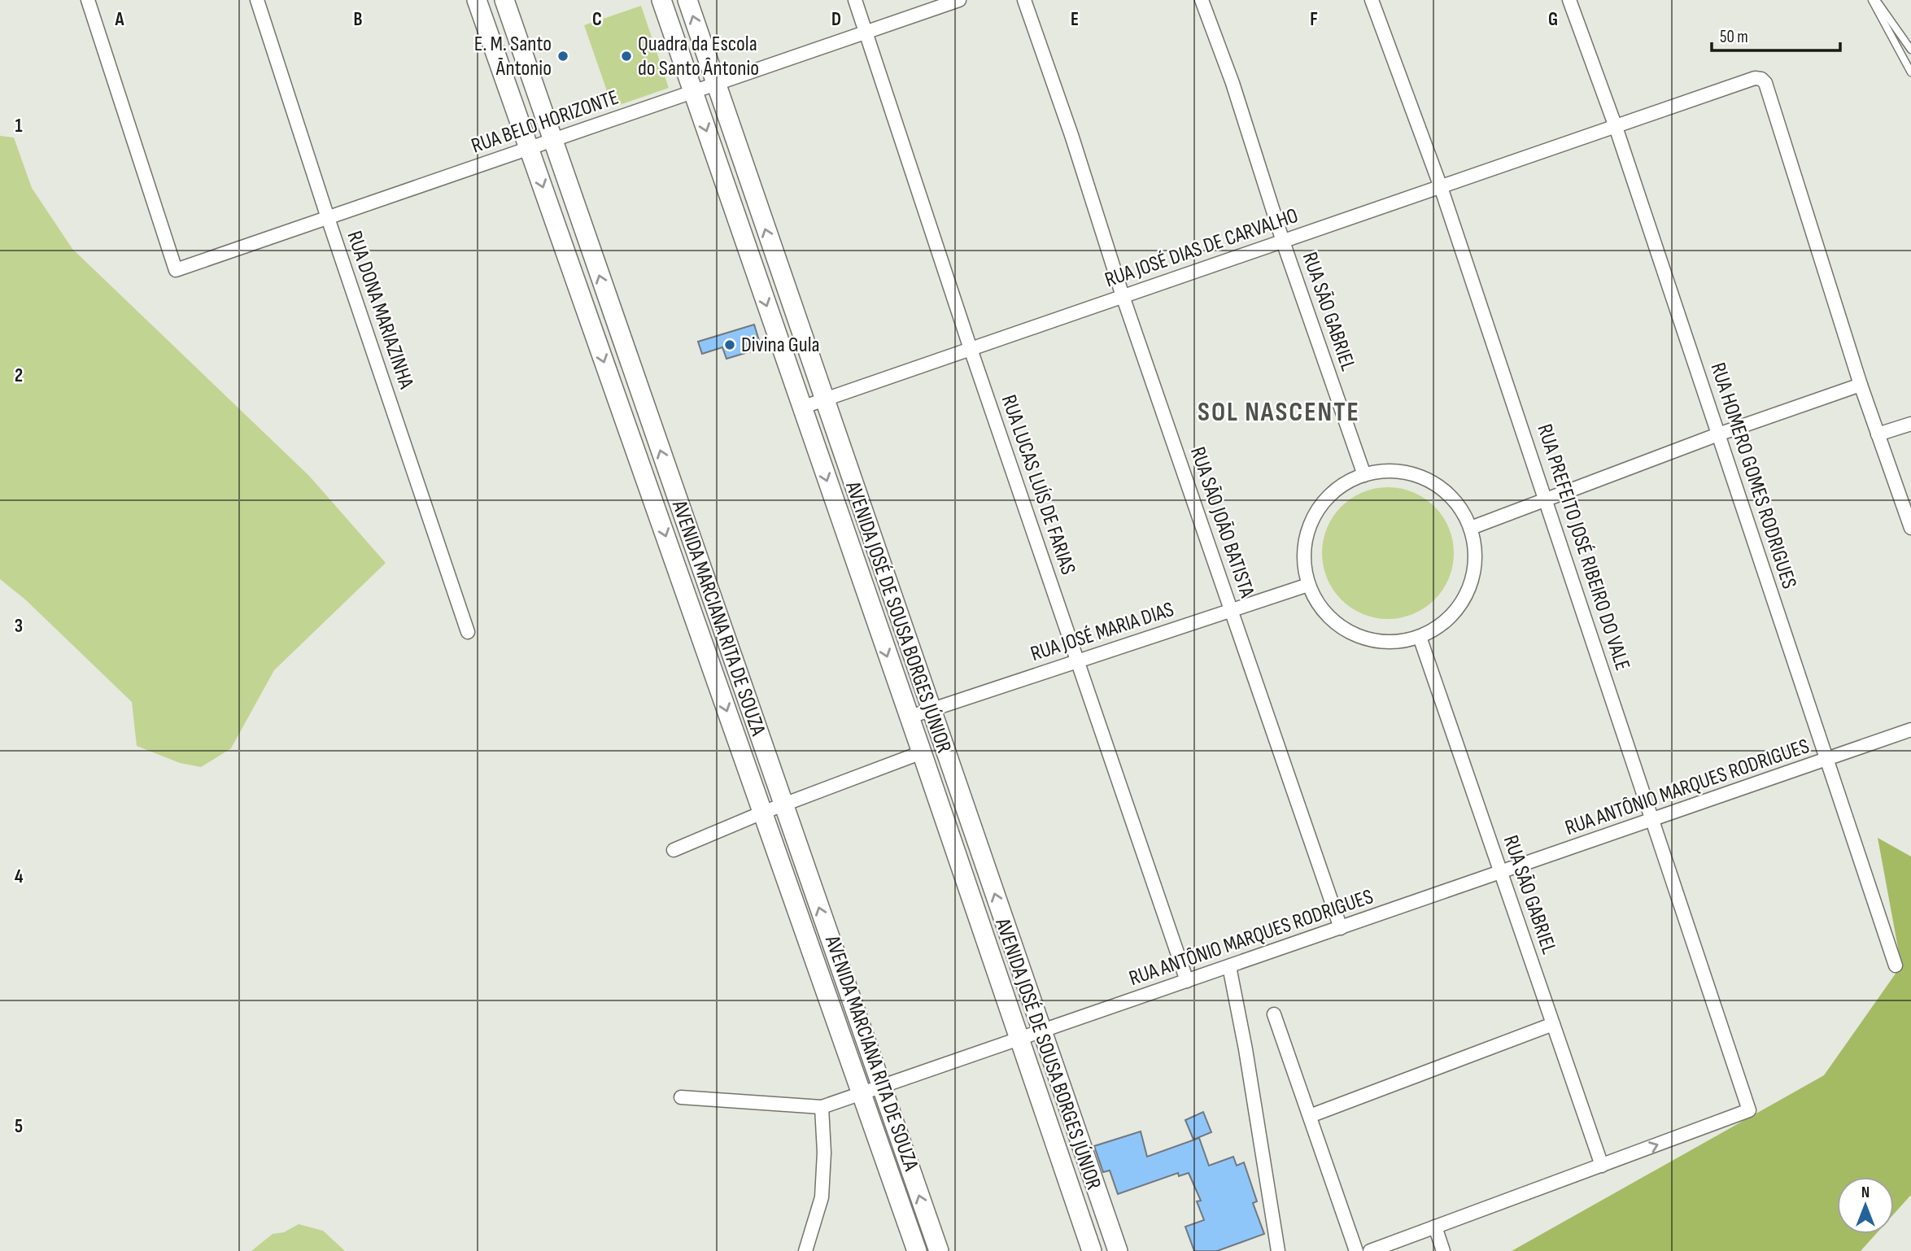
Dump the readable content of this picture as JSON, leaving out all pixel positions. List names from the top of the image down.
{
  "streets": {
    "street": [
      "RUA BELO HORIZONTE",
      "RUA JOSÉ DIAS DE CARVALHO",
      "RUA DONA MARIAZINHA",
      "RUA SÃO GABRIEL",
      "RUA HOMERO GOMES RODRIGUES",
      "RUA LUCAS LUÍS DE FARIAS",
      "RUA SÃO JOÃO BATISTA",
      "RUA PREFEITO JOSÉ RIBEIRO DO VALE",
      "AVENIDA JOSÉ DE SOUSA BORGES JÚNIOR",
      "AVENIDA MARCIANA RITA DE SOUZA",
      "RUA JOSÉ MARIA DIAS",
      "RUA ANTÔNIO MARQUES RODRIGUES"
    ]
  },
  "crossings": [
    ["RUA BELO HORIZONTE", "RUA DONA MARIAZINHA"],
    ["RUA BELO HORIZONTE", "RUA LUCAS LUÍS DE FARIAS"],
    ["RUA BELO HORIZONTE", "AVENIDA JOSÉ DE SOUSA BORGES JÚNIOR"],
    ["RUA BELO HORIZONTE", "AVENIDA MARCIANA RITA DE SOUZA"],
    ["RUA JOSÉ DIAS DE CARVALHO", "RUA SÃO GABRIEL"],
    ["RUA JOSÉ DIAS DE CARVALHO", "RUA HOMERO GOMES RODRIGUES"],
    ["RUA JOSÉ DIAS DE CARVALHO", "RUA LUCAS LUÍS DE FARIAS"],
    ["RUA JOSÉ DIAS DE CARVALHO", "RUA SÃO JOÃO BATISTA"],
    ["RUA JOSÉ DIAS DE CARVALHO", "RUA PREFEITO JOSÉ RIBEIRO DO VALE"],
    ["RUA JOSÉ DIAS DE CARVALHO", "AVENIDA JOSÉ DE SOUSA BORGES JÚNIOR"],
    ["RUA SÃO GABRIEL", "RUA PREFEITO JOSÉ RIBEIRO DO VALE"],
    ["RUA SÃO GABRIEL", "RUA JOSÉ MARIA DIAS"],
    ["RUA SÃO GABRIEL", "RUA ANTÔNIO MARQUES RODRIGUES"],
    ["RUA HOMERO GOMES RODRIGUES", "RUA ANTÔNIO MARQUES RODRIGUES"],
    ["RUA LUCAS LUÍS DE FARIAS", "RUA JOSÉ MARIA DIAS"],
    ["RUA LUCAS LUÍS DE FARIAS", "RUA ANTÔNIO MARQUES RODRIGUES"],
    ["RUA SÃO JOÃO BATISTA", "RUA JOSÉ MARIA DIAS"],
    ["RUA SÃO JOÃO BATISTA", "RUA ANTÔNIO MARQUES RODRIGUES"],
    ["RUA PREFEITO JOSÉ RIBEIRO DO VALE", "RUA ANTÔNIO MARQUES RODRIGUES"],
    ["AVENIDA JOSÉ DE SOUSA BORGES JÚNIOR", "RUA JOSÉ MARIA DIAS"],
    ["AVENIDA JOSÉ DE SOUSA BORGES JÚNIOR", "RUA ANTÔNIO MARQUES RODRIGUES"],
    ["AVENIDA MARCIANA RITA DE SOUZA", "RUA ANTÔNIO MARQUES RODRIGUES"]
  ],
  "districts": ["SOL NASCENTE"],
  "places": ["E. M. Santo Ãntonio", "Quadra da Escola do Santo Ântonio", "Divina Gula"],
  "scale_bar": "50 m",
  "north": "top",
  "grid": {
    "columns": [
      "A",
      "B",
      "C",
      "D",
      "E",
      "F",
      "G"
    ],
    "rows": [
      "1",
      "2",
      "3",
      "4",
      "5"
    ]
  }
}
